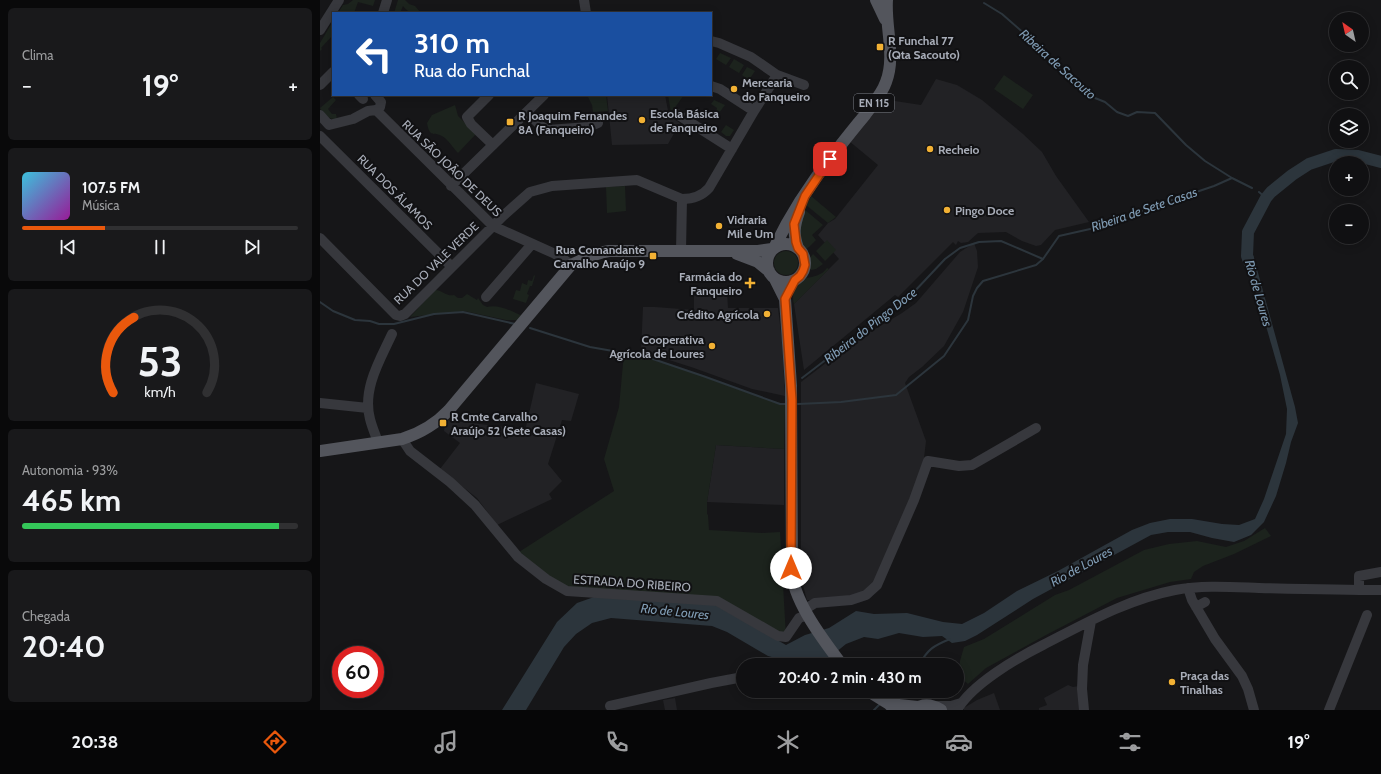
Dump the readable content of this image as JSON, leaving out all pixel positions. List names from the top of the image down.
{
  "streets": {
    "main road": ["EN 115"],
    "street": [
      "RUA SÃO JOÃO DE DEUS",
      "RUA DOS ÁLAMOS",
      "RUA DO VALE VERDE",
      "ESTRADA DO RIBEIRO"
    ]
  },
  "crossings": [
    ["RUA SÃO JOÃO DE DEUS", "RUA DO VALE VERDE"],
    ["RUA DOS ÁLAMOS", "RUA DO VALE VERDE"]
  ],
  "water": [
    "Ribeira de Sacouto",
    "Ribeira de Sete Casas",
    "Rio de Loures",
    "Ribeira do Pingo Doce"
  ],
  "places": {
    "transit": [
      "R Funchal 77 (Qta Sacouto)",
      "R Joaquim Fernandes 8A (Fanqueiro)",
      "Rua Comandante Carvalho Araújo 9",
      "R Cmte Carvalho Araújo 52 (Sete Casas)"
    ],
    "other": [
      "Mercearia do Fanqueiro",
      "Escola Básica de Fanqueiro",
      "Recheio",
      "Pingo Doce",
      "Vidraria Mil e Um",
      "Crédito Agrícola",
      "Cooperativa Agrícola de Loures",
      "Praça das Tinalhas"
    ],
    "health": ["Farmácia do Fanqueiro"]
  },
  "north": "top left",
  "page": {
    "tile": [
      "Clima",
      ["Autonomia · 93%", "465 km"],
      ["Chegada", "20:40"]
    ],
    "map_buttons": ["+", "−"],
    "turn": ["310 m", "Rua do Funchal"],
    "heat": ["−", "19°", "+"],
    "song": ["107.5 FM", "Música"],
    "limit": "60",
    "trip": "20:40 · 2 min · 430 m",
    "tabs": ["20:38", "19°"],
    "gauge": ["53", "km/h"]
  }
}
